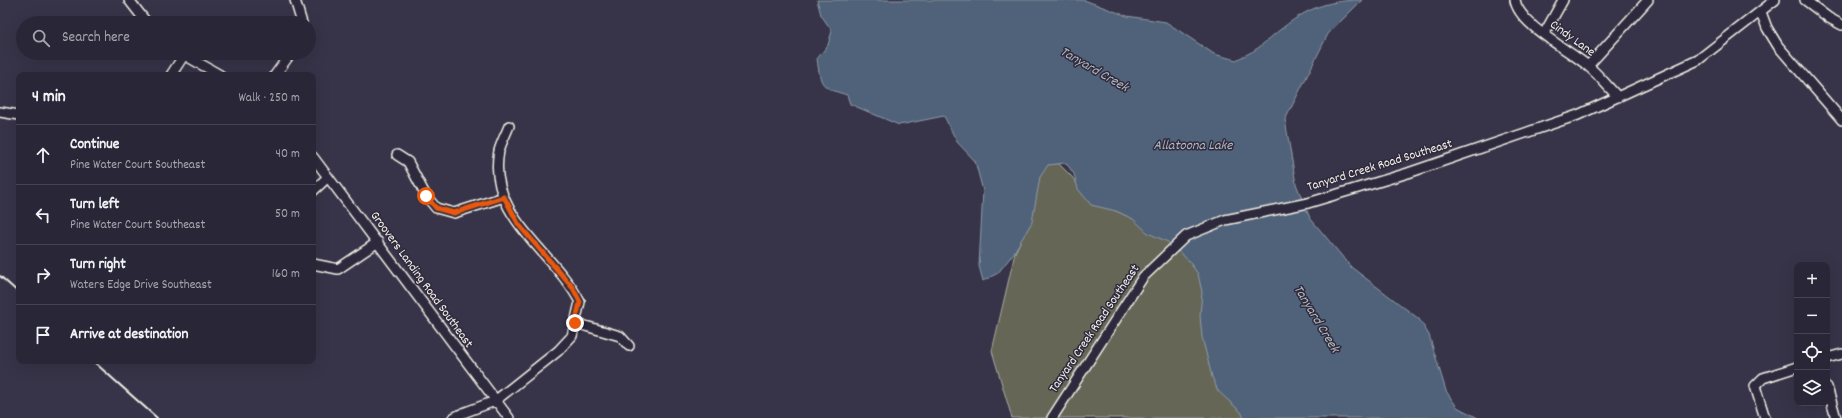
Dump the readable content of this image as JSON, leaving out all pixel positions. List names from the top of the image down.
{
  "streets": {
    "street": ["Cindy Lane", "Tanyard Creek Road Southeast", "Groovers Landing Road Southeast"]
  },
  "crossings": [
    ["Cindy Lane", "Tanyard Creek Road Southeast"]
  ],
  "water": ["Tanyard Creek", "Allatoona Lake"],
  "page": {
    "search": "Search here",
    "heading": ["4 min", "Walk · 250 m"],
    "list": [
      ["Continue", "Pine Water Court Southeast", "40 m"],
      ["Turn left", "Pine Water Court Southeast", "50 m"],
      ["Turn right", "Waters Edge Drive Southeast", "160 m"],
      "Arrive at destination"
    ],
    "map_buttons": ["+", "−"]
  }
}
